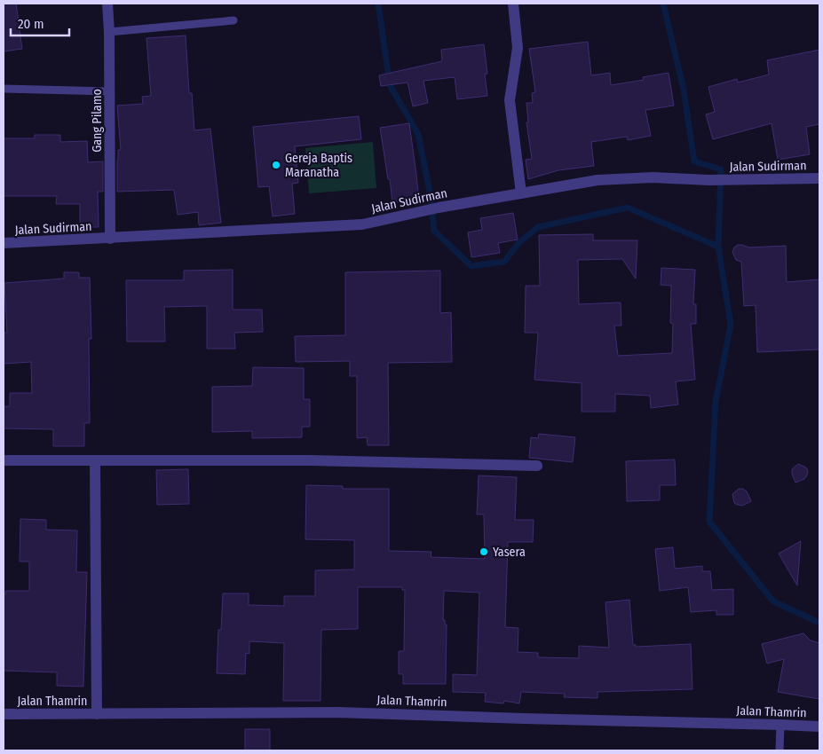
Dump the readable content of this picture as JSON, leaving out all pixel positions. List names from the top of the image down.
{
  "streets": {
    "street": ["Gang Pilamo", "Jalan Sudirman", "Jalan Thamrin"]
  },
  "crossings": [
    ["Gang Pilamo", "Jalan Sudirman"]
  ],
  "places": ["Gereja Baptis Maranatha", "Yasera"],
  "scale_bar": "20 m"
}
